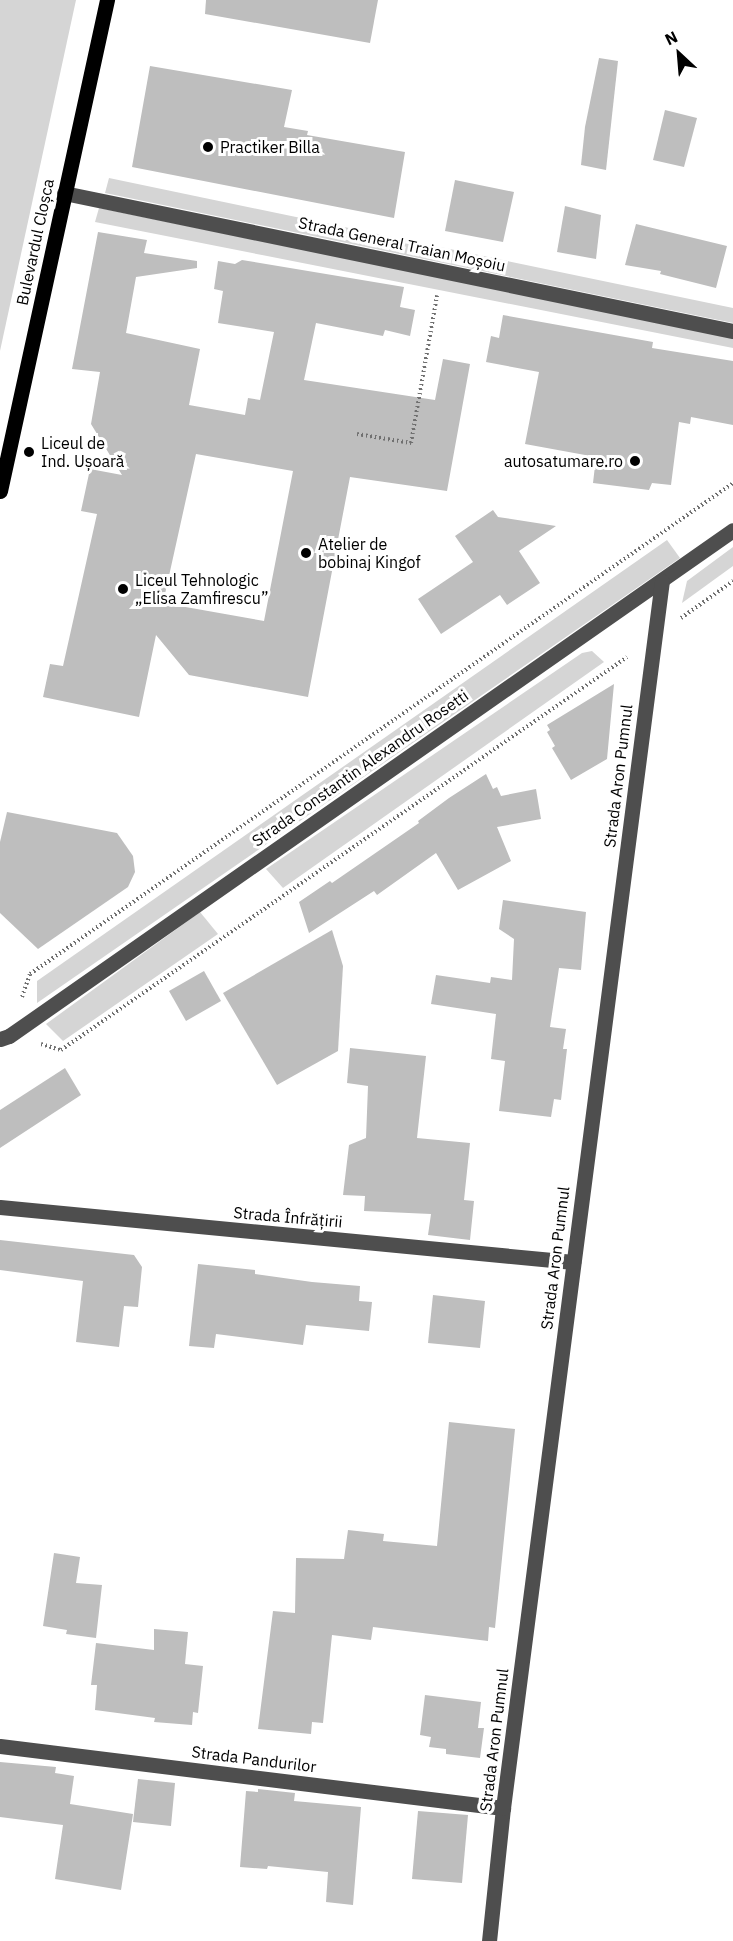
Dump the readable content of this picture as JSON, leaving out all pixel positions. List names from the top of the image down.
{
  "streets": {
    "main road": ["Bulevardul Cloșca"],
    "street": [
      "Strada General Traian Moșoiu",
      "Strada Constantin Alexandru Rosetti",
      "Strada Aron Pumnul",
      "Strada Înfrățirii",
      "Strada Pandurilor"
    ]
  },
  "crossings": [
    ["Bulevardul Cloșca", "Strada General Traian Moșoiu"],
    ["Strada Constantin Alexandru Rosetti", "Strada Aron Pumnul"],
    ["Strada Aron Pumnul", "Strada Înfrățirii"],
    ["Strada Aron Pumnul", "Strada Pandurilor"]
  ],
  "places": [
    "Practiker Billa",
    "Liceul de Ind. Ușoară",
    "autosatumare.ro",
    "Atelier de bobinaj Kingof",
    "Liceul Tehnologic „Elisa Zamfirescu”"
  ],
  "north": "top left"
}
